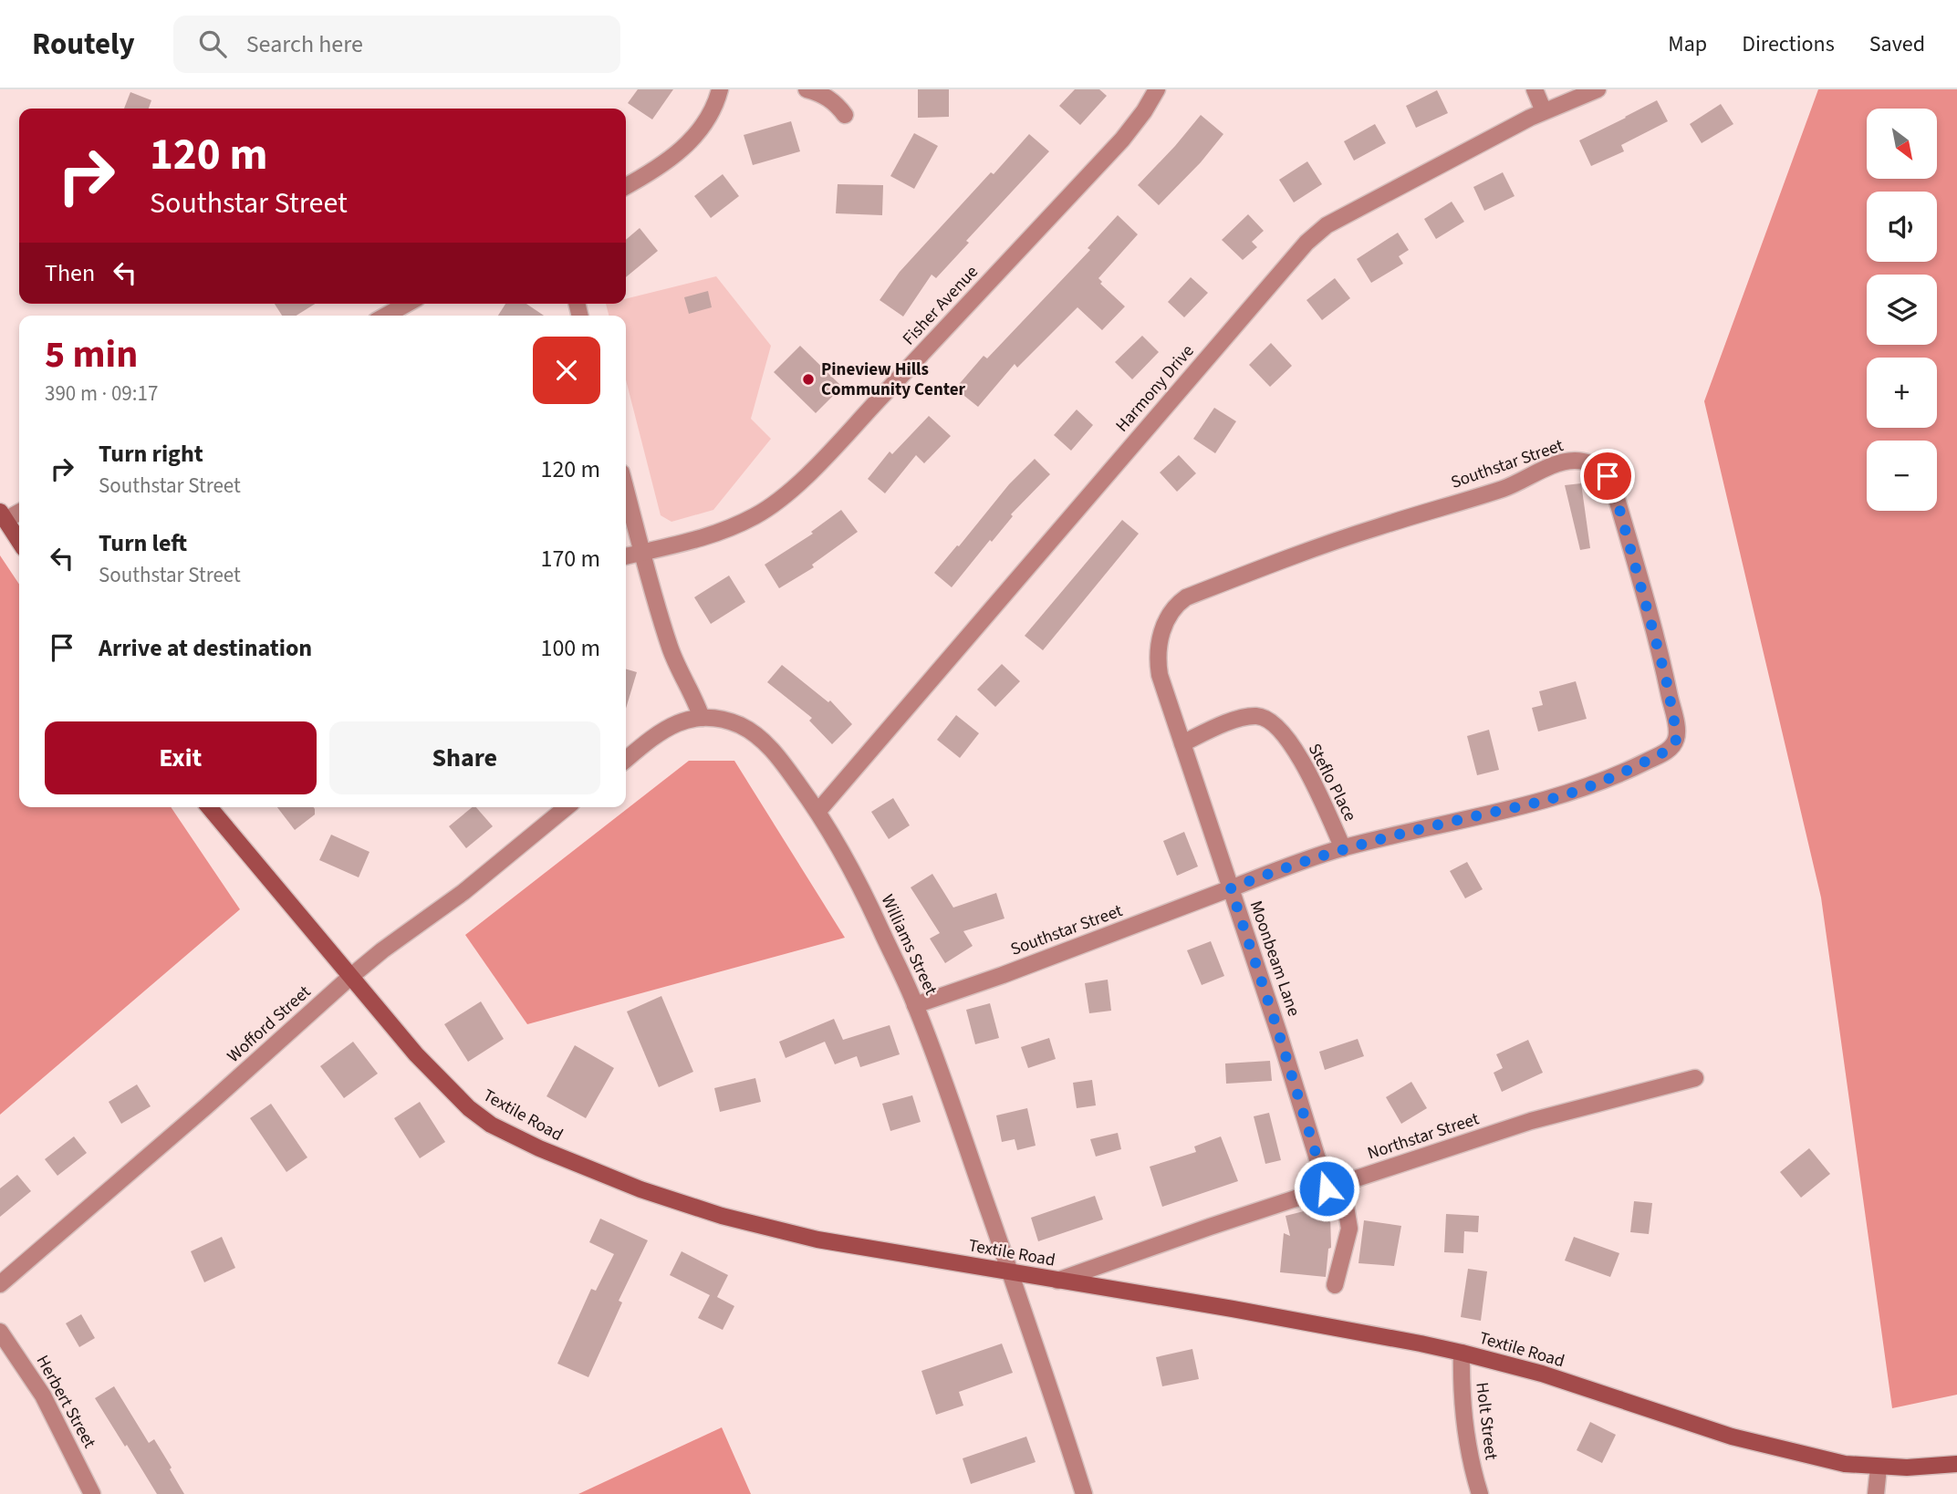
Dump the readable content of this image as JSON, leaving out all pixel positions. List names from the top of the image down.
{
  "streets": {
    "street": [
      "Fisher Avenue",
      "Harmony Drive",
      "Southstar Street",
      "Steflo Place",
      "Williams Street",
      "Moonbeam Lane",
      "Wofford Street",
      "Textile Road",
      "Northstar Street",
      "Herbert Street",
      "Holt Street"
    ]
  },
  "crossings": [
    ["Harmony Drive", "Williams Street"],
    ["Southstar Street", "Steflo Place"],
    ["Southstar Street", "Williams Street"],
    ["Southstar Street", "Moonbeam Lane"],
    ["Williams Street", "Textile Road"],
    ["Moonbeam Lane", "Northstar Street"],
    ["Wofford Street", "Textile Road"],
    ["Textile Road", "Northstar Street"],
    ["Textile Road", "Holt Street"]
  ],
  "places": ["Pineview Hills Community Center"],
  "north": "bottom right",
  "page": {
    "header": "Routely",
    "search": "Search here",
    "nav": ["Map", "Directions", "Saved"],
    "map_buttons": ["+", "−"],
    "turn": ["120 m", "Southstar Street"],
    "then": "Then",
    "heading": ["5 min", "390 m · 09:17"],
    "list": [
      {
        "name": "Turn right",
        "note": "Southstar Street",
        "value": "120 m"
      },
      {
        "name": "Turn left",
        "note": "Southstar Street",
        "value": "170 m"
      },
      {
        "name": "Arrive at destination",
        "value": "100 m"
      }
    ],
    "buttons": ["Exit", "Share"]
  }
}
